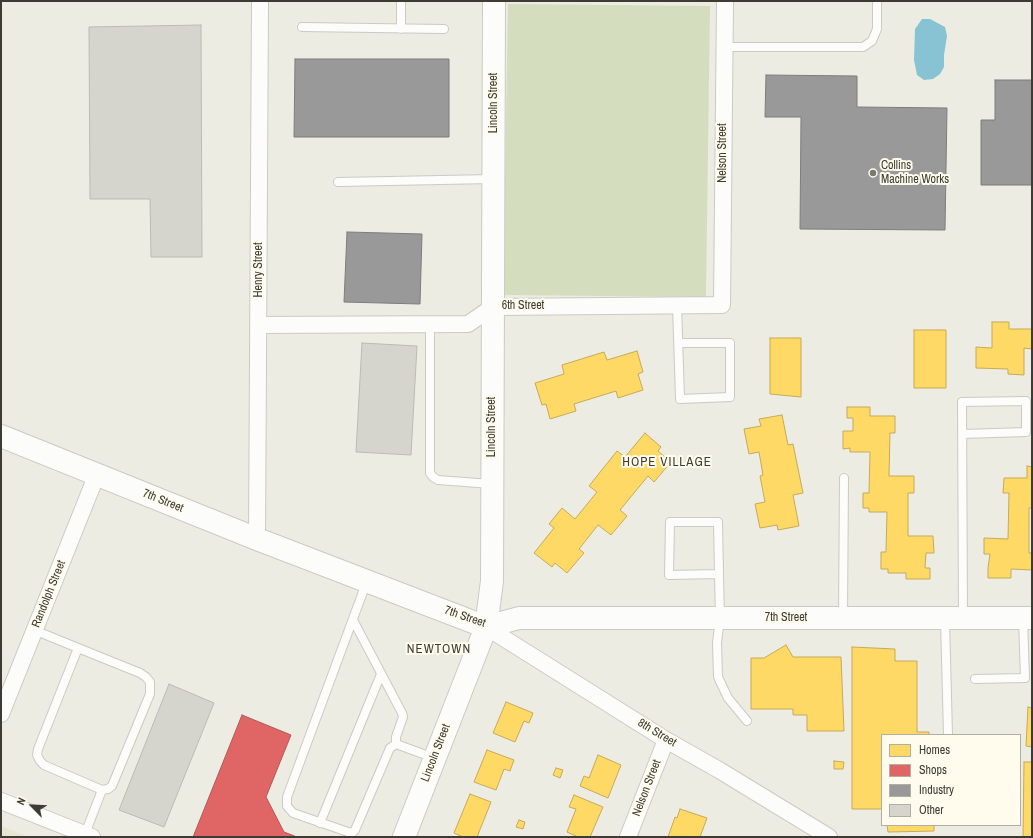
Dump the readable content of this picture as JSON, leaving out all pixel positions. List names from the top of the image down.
{
  "streets": {
    "street": [
      "Lincoln Street",
      "Nelson Street",
      "Henry Street",
      "6th Street",
      "7th Street",
      "Randolph Street",
      "8th Street"
    ]
  },
  "crossings": [
    ["Lincoln Street", "6th Street"],
    ["Lincoln Street", "7th Street"],
    ["Lincoln Street", "8th Street"],
    ["Nelson Street", "6th Street"],
    ["Nelson Street", "8th Street"],
    ["Henry Street", "6th Street"],
    ["Henry Street", "7th Street"],
    ["7th Street", "Randolph Street"],
    ["7th Street", "8th Street"]
  ],
  "districts": ["HOPE VILLAGE", "NEWTOWN"],
  "places": ["Collins Machine Works"],
  "legend": [
    "Homes",
    "Shops",
    "Industry",
    "Other"
  ],
  "north": "top left"
}
